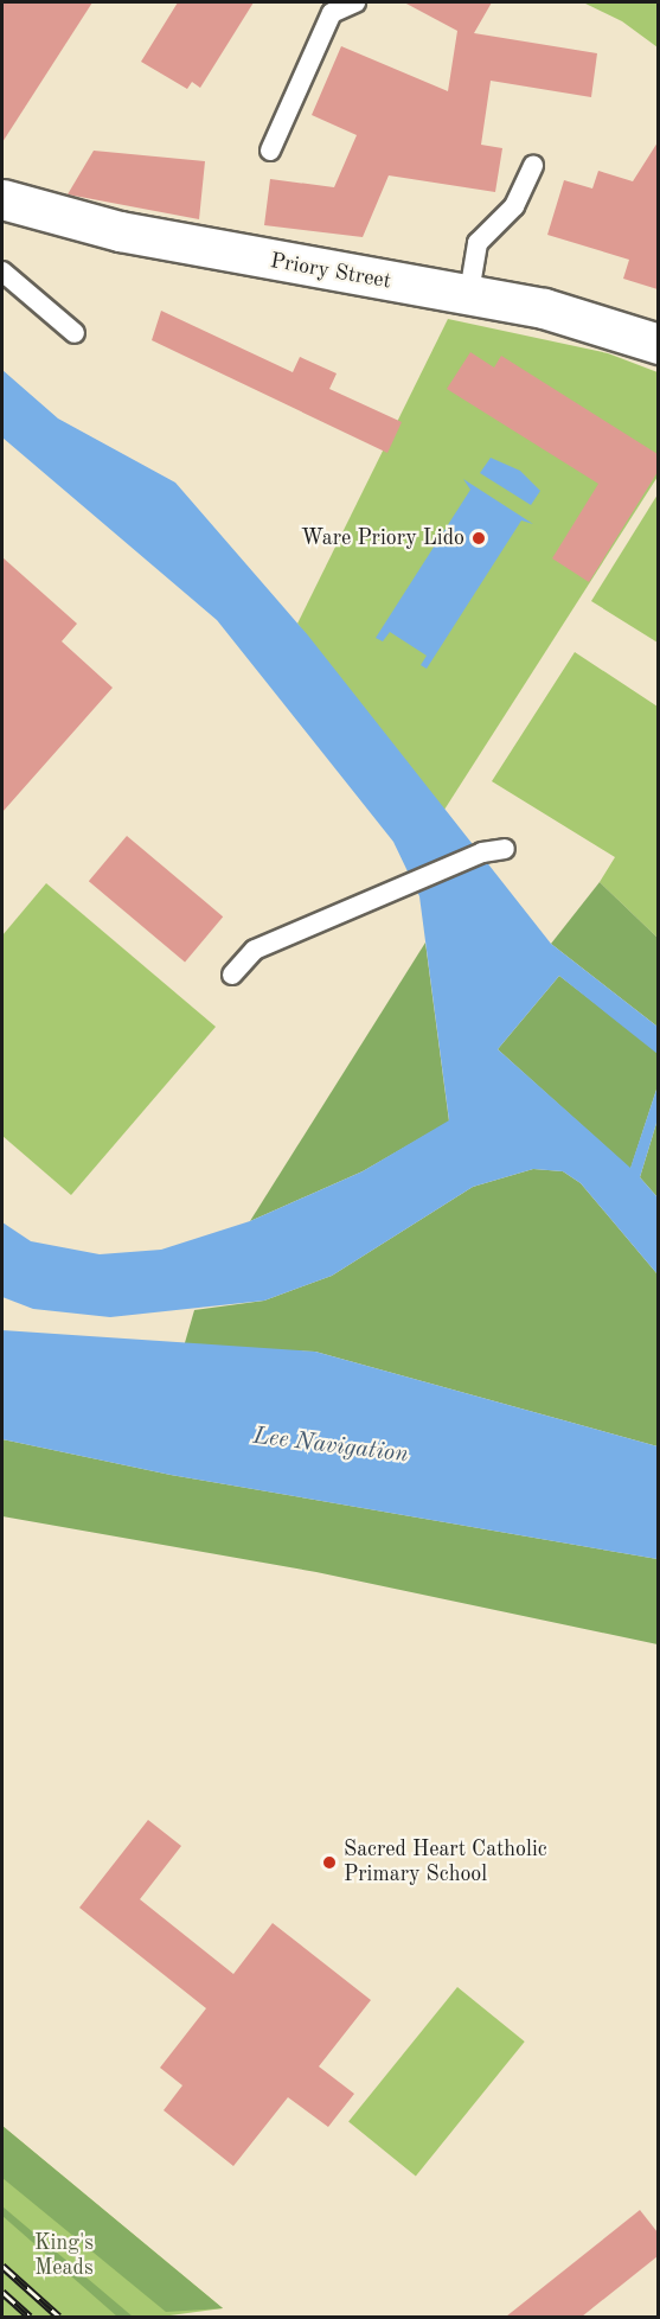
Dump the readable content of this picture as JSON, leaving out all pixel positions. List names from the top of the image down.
{
  "streets": {
    "street": ["Priory Street"]
  },
  "water": ["Lee Navigation"],
  "parks": ["King's Meads"],
  "places": ["Ware Priory Lido", "Sacred Heart Catholic Primary School"]
}
